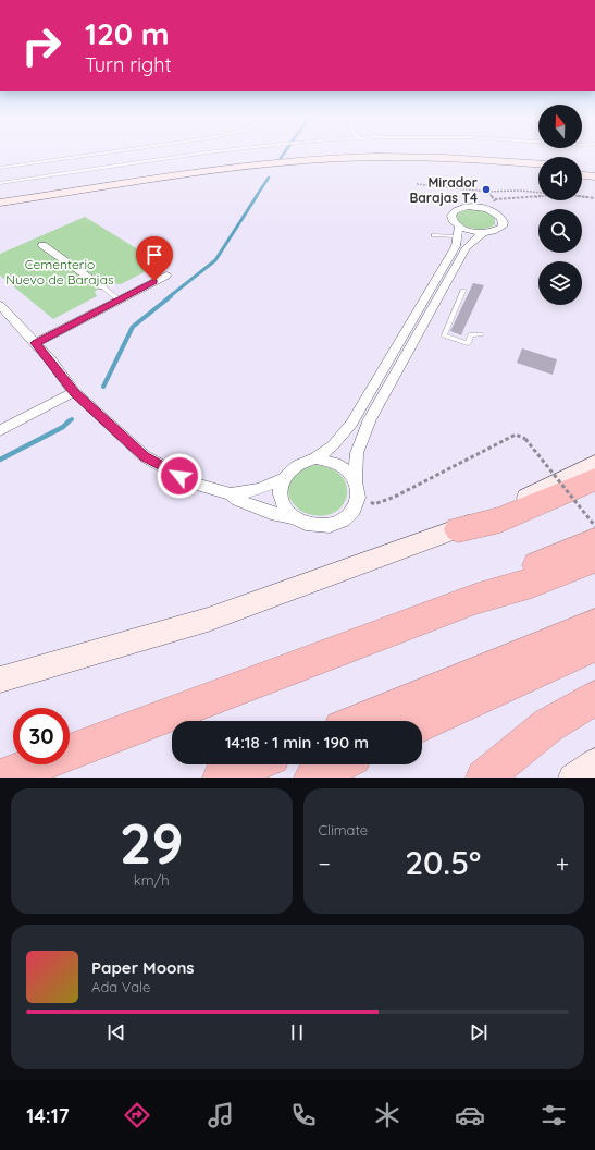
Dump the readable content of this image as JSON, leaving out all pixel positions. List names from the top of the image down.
{
  "parks": ["Cementerio Nuevo de Barajas"],
  "places": ["Mirador Barajas T4"],
  "north": "top",
  "page": {
    "turn": ["120 m", "Turn right"],
    "limit": "30",
    "trip": "14:18 · 1 min · 190 m",
    "tile": [
      ["29", "km/h"],
      "Climate"
    ],
    "heat": ["−", "20.5°", "+"],
    "song": ["Paper Moons", "Ada Vale"],
    "tabs": "14:17"
  }
}
